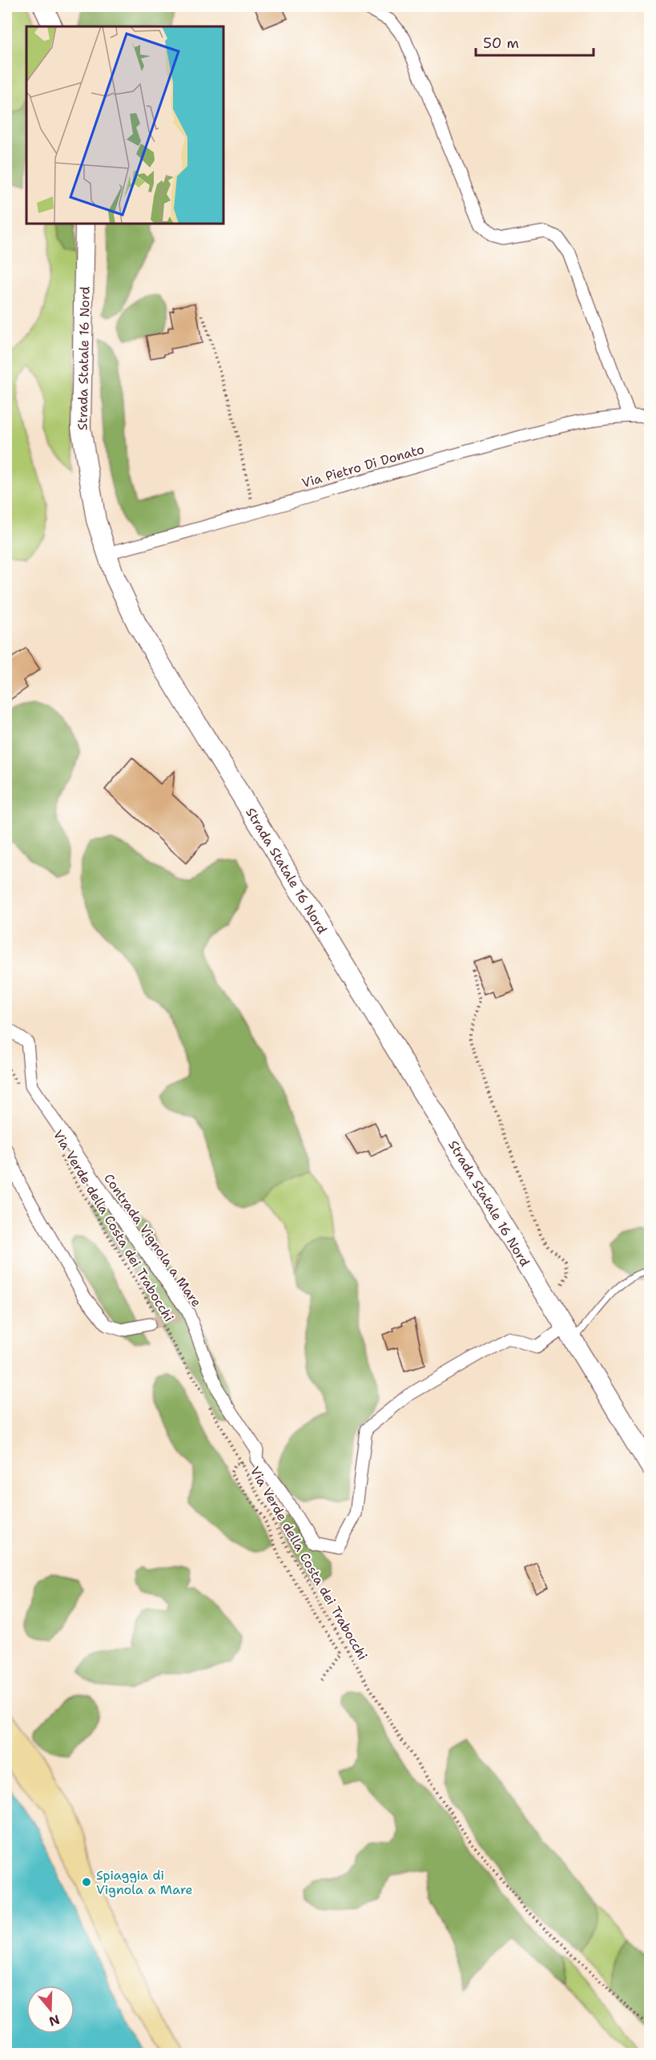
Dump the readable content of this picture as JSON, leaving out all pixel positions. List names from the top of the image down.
{
  "streets": {
    "main road": ["Strada Statale 16 Nord"],
    "street": ["Via Pietro Di Donato", "Contrada Vignola a Mare"],
    "path": ["Via Verde della Costa dei Trabocchi"]
  },
  "crossings": [
    ["Strada Statale 16 Nord", "Via Pietro Di Donato"],
    ["Strada Statale 16 Nord", "Contrada Vignola a Mare"]
  ],
  "places": ["Spiaggia di Vignola a Mare"],
  "scale_bar": "50 m",
  "north": "bottom"
}
